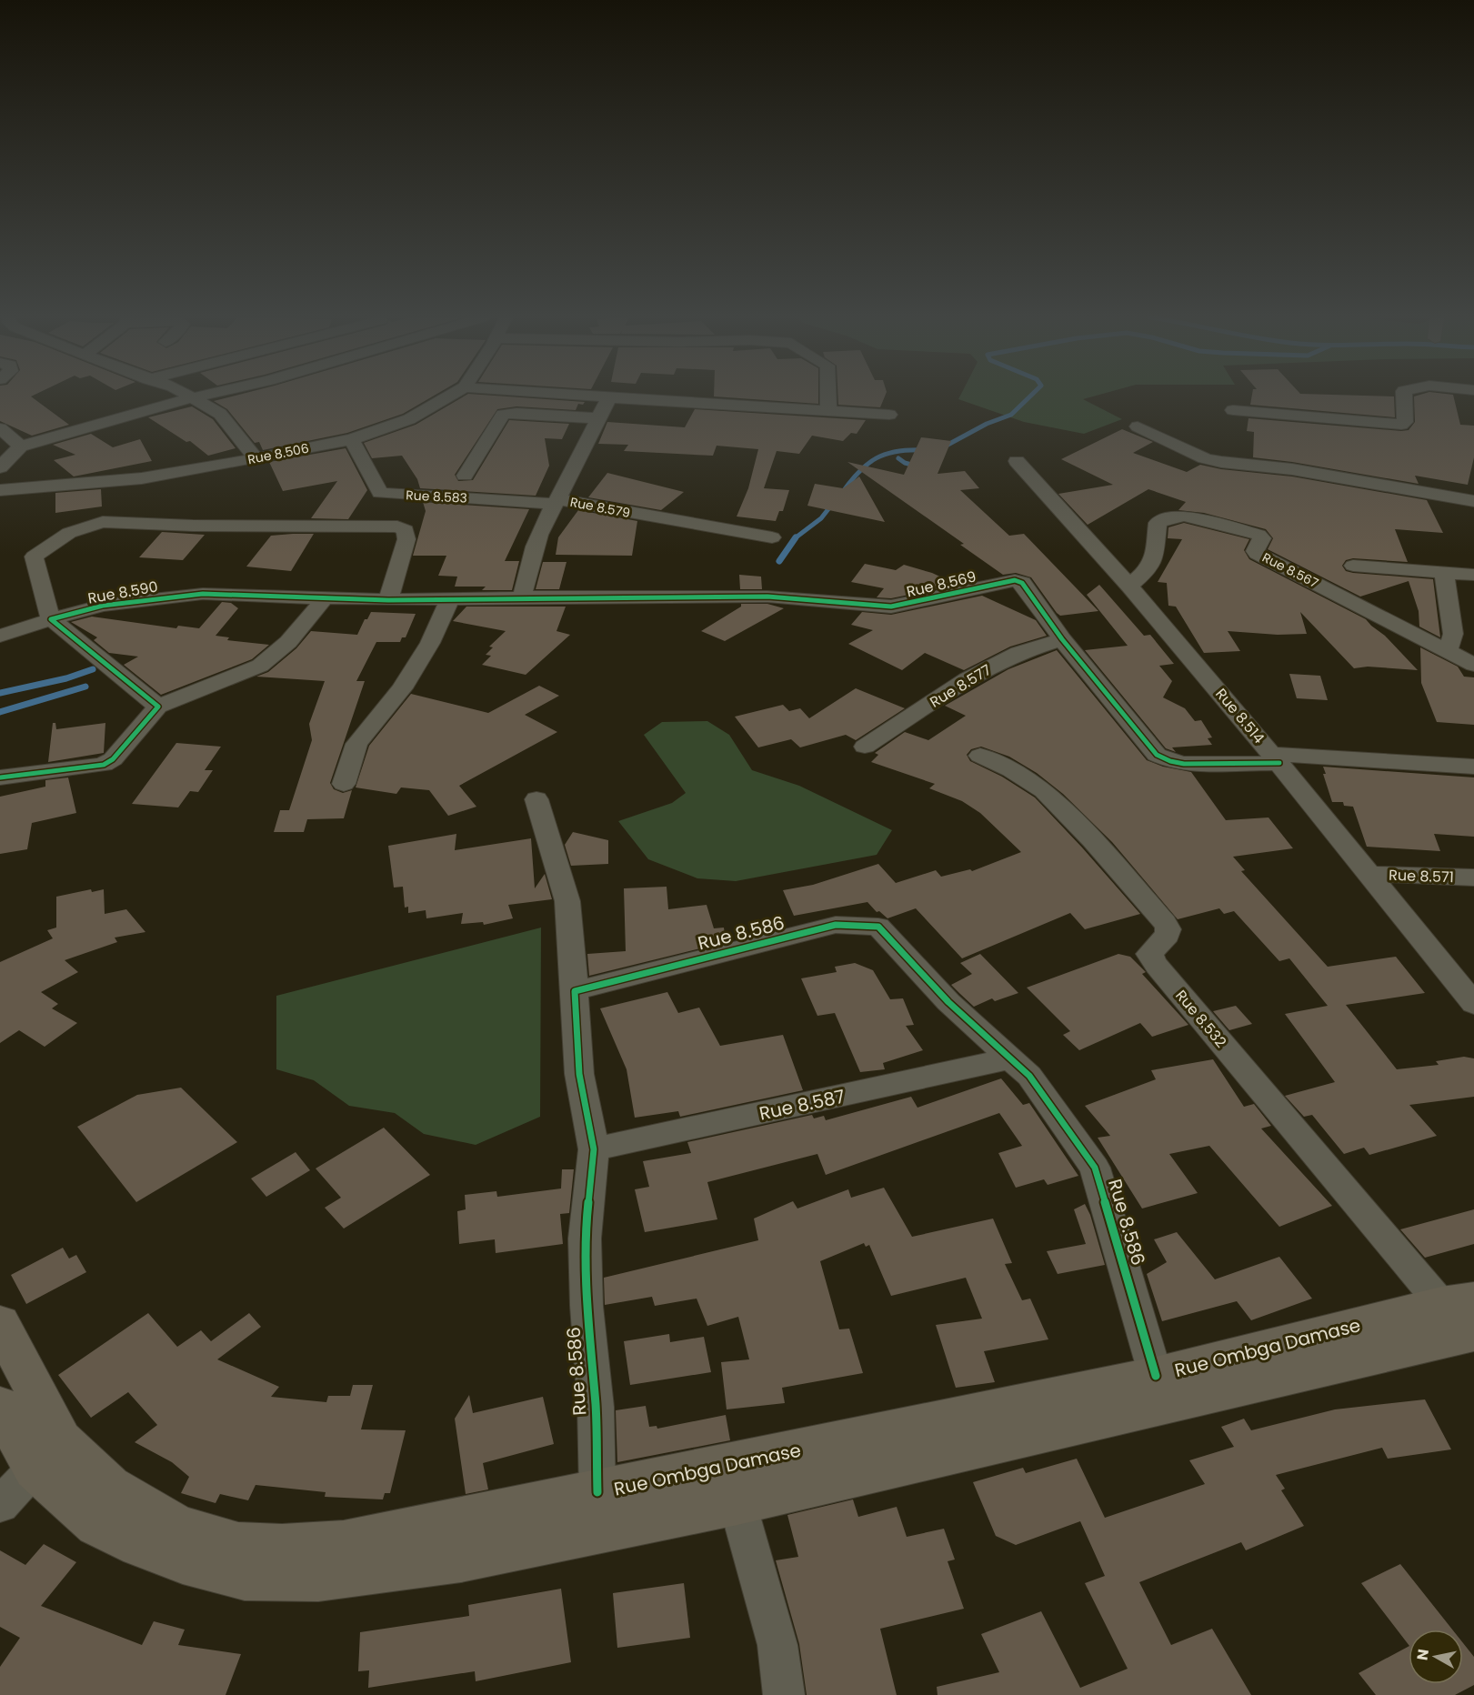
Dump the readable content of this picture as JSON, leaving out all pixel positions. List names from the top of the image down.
{
  "streets": {
    "main road": ["Rue Ombga Damase"],
    "street": [
      "Rue 8.506",
      "Rue 8.583",
      "Rue 8.579",
      "Rue 8.567",
      "Rue 8.569",
      "Rue 8.590",
      "Rue 8.577",
      "Rue 8.514",
      "Rue 8.571",
      "Rue 8.586",
      "Rue 8.532",
      "Rue 8.587"
    ]
  },
  "crossings": [
    ["Rue 8.506", "Rue 8.583"],
    ["Rue 8.583", "Rue 8.579"],
    ["Rue 8.567", "Rue 8.514"],
    ["Rue 8.569", "Rue 8.590"],
    ["Rue 8.569", "Rue 8.577"],
    ["Rue 8.569", "Rue 8.514"],
    ["Rue 8.514", "Rue 8.571"],
    ["Rue 8.586", "Rue 8.587"],
    ["Rue 8.586", "Rue Ombga Damase"],
    ["Rue 8.532", "Rue Ombga Damase"]
  ],
  "north": "left"
}
